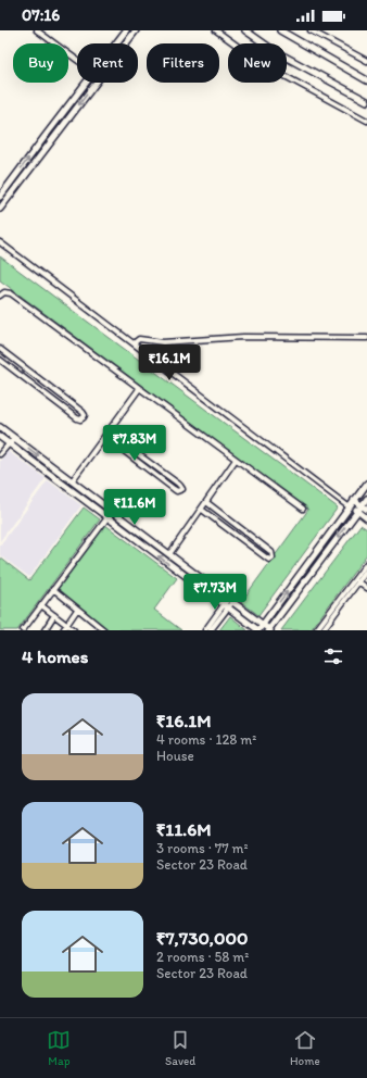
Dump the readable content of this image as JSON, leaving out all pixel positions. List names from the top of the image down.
{
  "page": {
    "status": "07:16",
    "chip": [
      "Buy",
      "Rent",
      "Filters",
      "New"
    ],
    "price": [
      "₹16.1M",
      "₹7.83M",
      "₹11.6M",
      "₹7.73M"
    ],
    "heading": "4 homes",
    "list": [
      {
        "name": "₹16.1M",
        "note": "4 rooms · 128 m² · House"
      },
      {
        "name": "₹11.6M",
        "note": "3 rooms · 77 m² · Sector 23 Road"
      },
      {
        "name": "₹7,730,000",
        "note": "2 rooms · 58 m² · Sector 23 Road"
      }
    ],
    "tabs": ["Map", "Saved", "Home"]
  }
}
